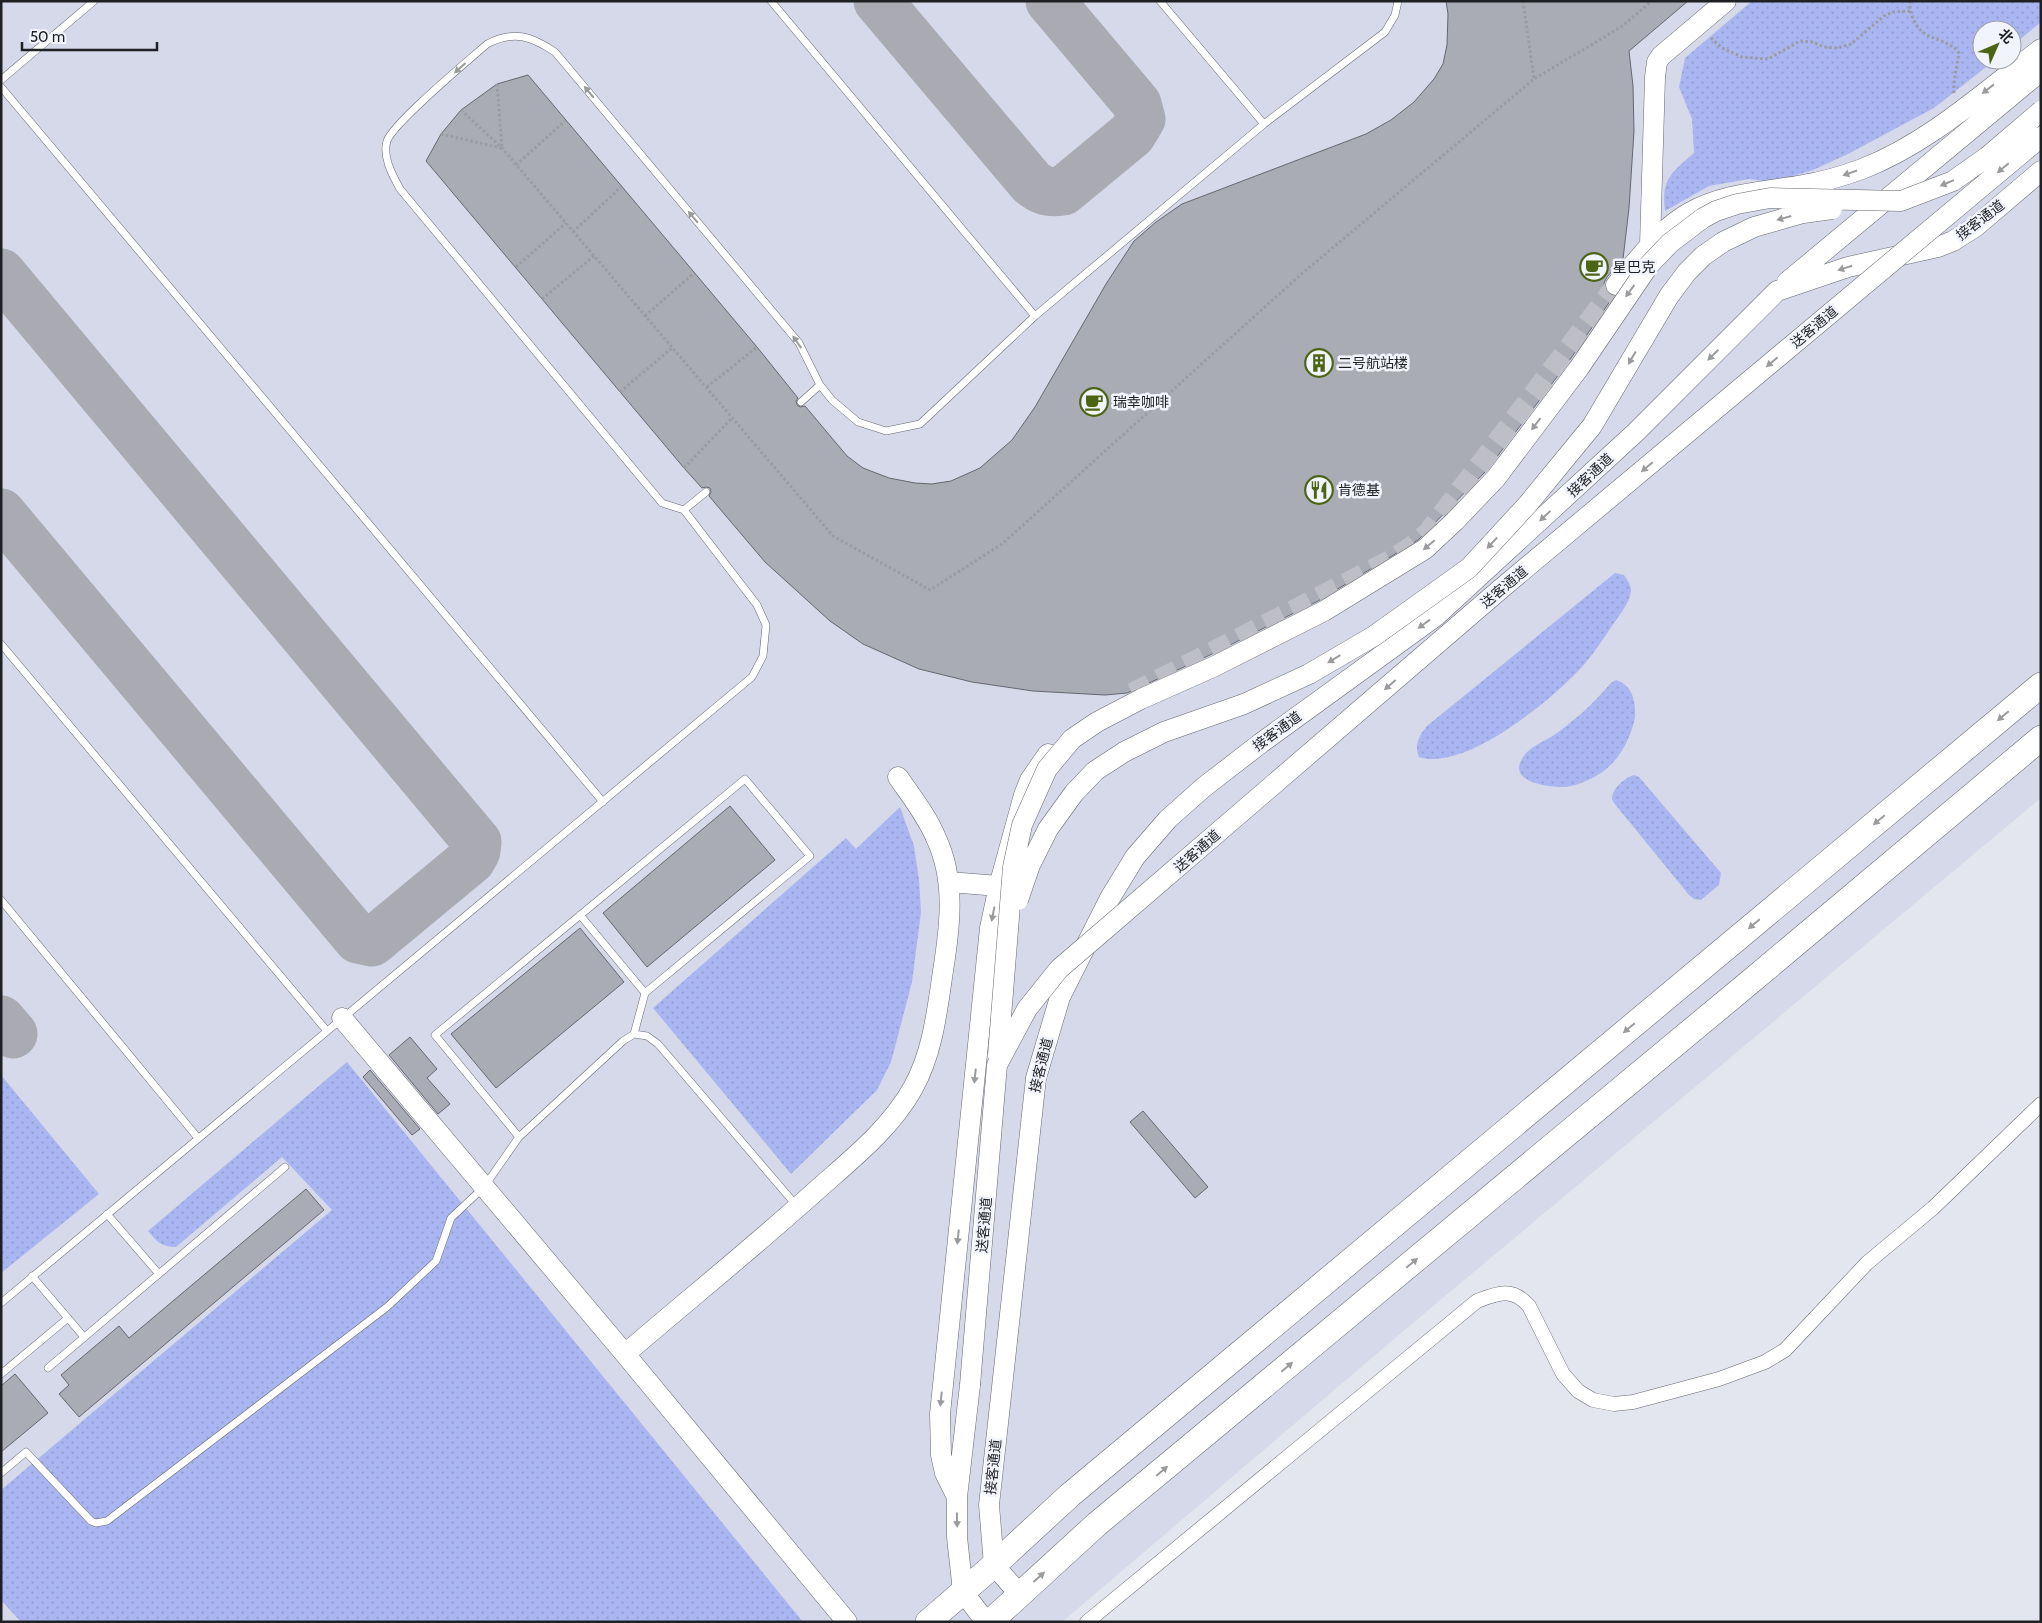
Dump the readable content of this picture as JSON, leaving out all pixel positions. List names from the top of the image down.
{
  "streets": {
    "main road": ["接客通道", "送客通道"]
  },
  "one_way": ["送客通道"],
  "places": {
    "cafe": ["星巴克", "瑞幸咖啡"],
    "building": ["二号航站楼"],
    "restaurant": ["肯德基"]
  },
  "scale_bar": "50 m",
  "north": "top right"
}
